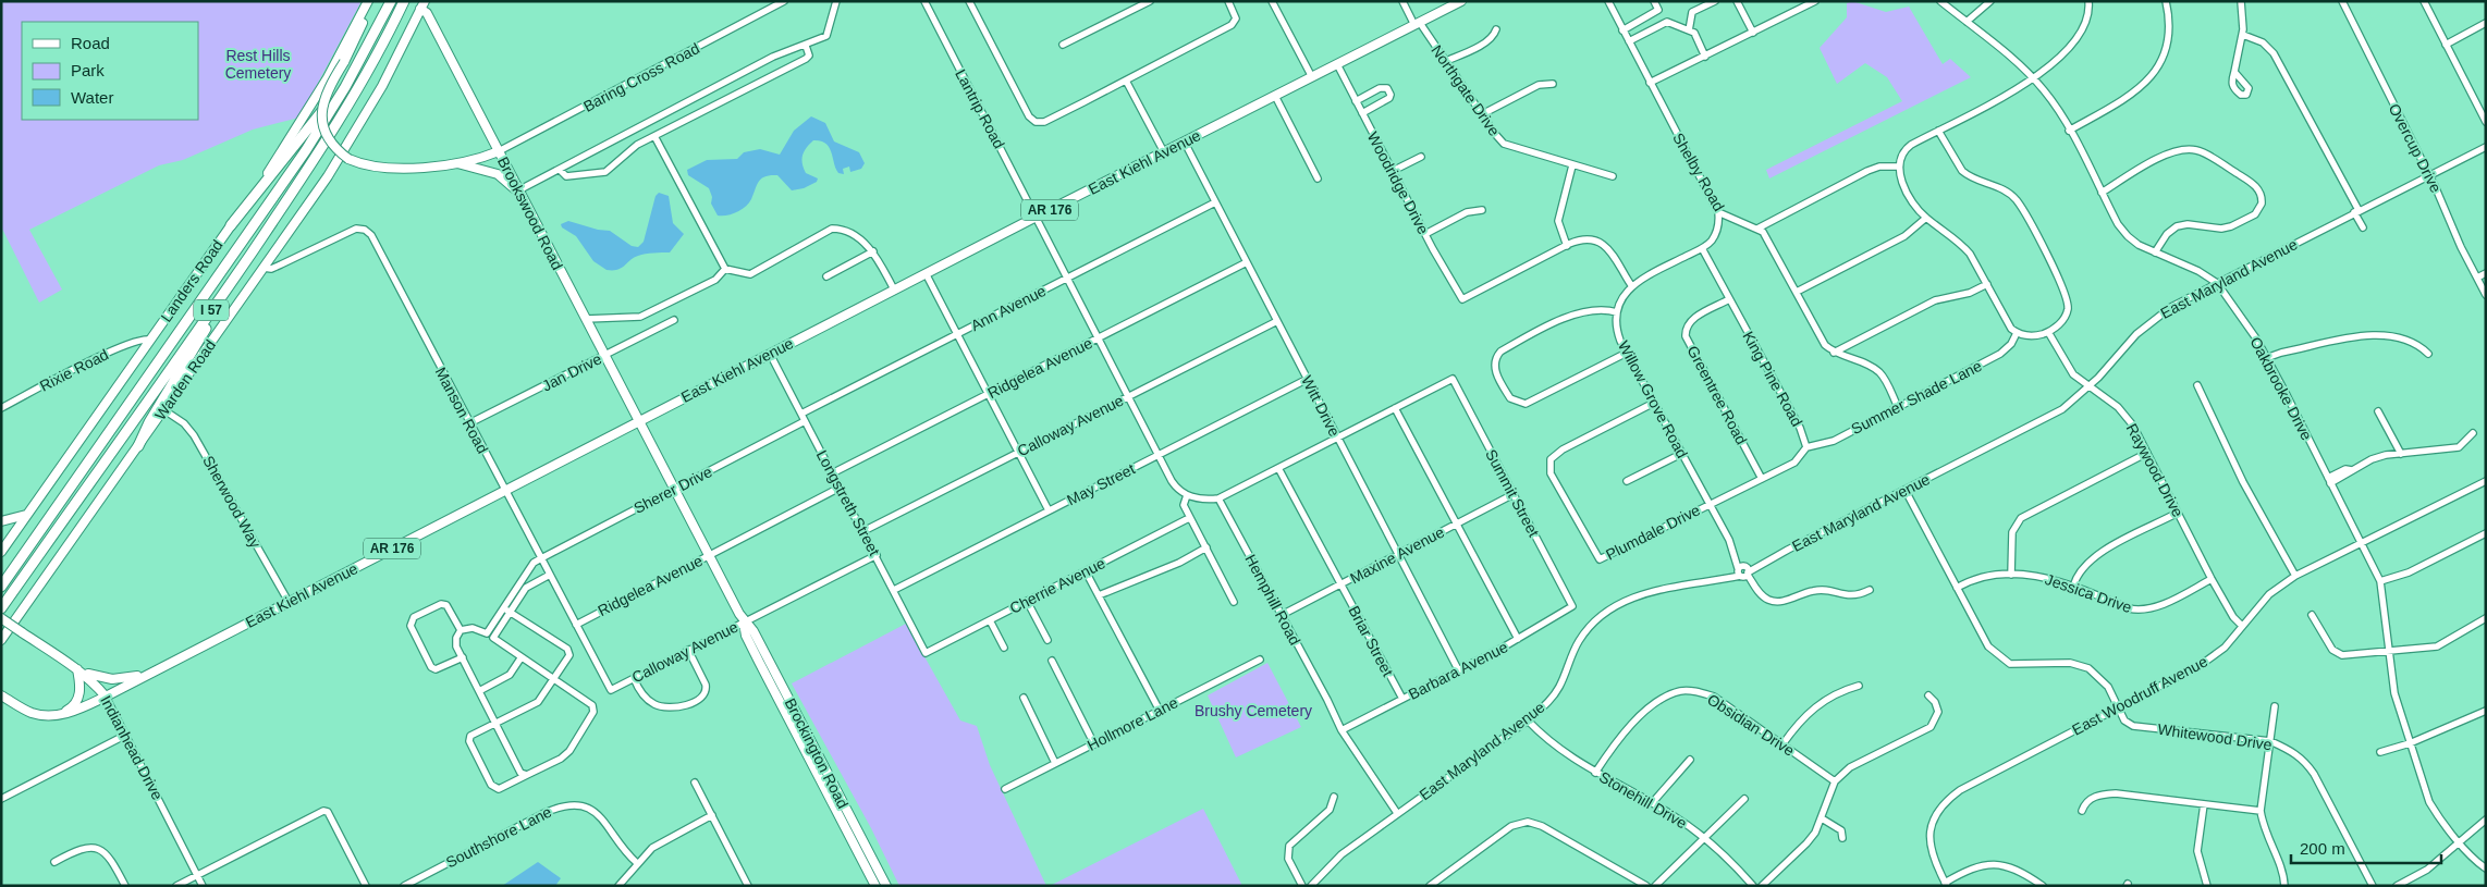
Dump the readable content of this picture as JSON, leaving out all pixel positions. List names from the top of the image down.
{
  "streets": {
    "highway": ["I 57"],
    "main road": [
      "East Kiehl Avenue",
      "AR 176",
      "Brookswood Road",
      "Landers Road",
      "Warden Road",
      "Indianhead Drive",
      "Brockington Road"
    ],
    "street": [
      "Baring Cross Road",
      "Northgate Drive",
      "Lantrip Road",
      "Overcup Drive",
      "Shelby Road",
      "Woodridge Drive",
      "East Maryland Avenue",
      "Ann Avenue",
      "Ridgelea Avenue",
      "Rixie Road",
      "Jan Drive",
      "King Pine Road",
      "Oakbrooke Drive",
      "Greentree Road",
      "Summer Shade Lane",
      "Willow Grove Road",
      "Witt Drive",
      "Manson Road",
      "Calloway Avenue",
      "Raywood Drive",
      "May Street",
      "Sherer Drive",
      "Summit Street",
      "Sherwood Way",
      "Longstreth Street",
      "Plumdale Drive",
      "Maxine Avenue",
      "Cherrie Avenue",
      "Jessica Drive",
      "Hemphill Road",
      "Briar Street",
      "Barbara Avenue",
      "East Woodruff Avenue",
      "Hollmore Lane",
      "Obsidian Drive",
      "Whitewood Drive",
      "Stonehill Drive",
      "Southshore Lane"
    ]
  },
  "crossings": [
    ["Baring Cross Road", "Brookswood Road"],
    ["Northgate Drive", "East Kiehl Avenue"],
    ["Lantrip Road", "East Kiehl Avenue"],
    ["Lantrip Road", "Ann Avenue"],
    ["Lantrip Road", "Ridgelea Avenue"],
    ["Lantrip Road", "Calloway Avenue"],
    ["Lantrip Road", "May Street"],
    ["Overcup Drive", "East Maryland Avenue"],
    ["East Kiehl Avenue", "Woodridge Drive"],
    ["East Kiehl Avenue", "Brookswood Road"],
    ["East Kiehl Avenue", "Witt Drive"],
    ["East Kiehl Avenue", "Manson Road"],
    ["East Kiehl Avenue", "Sherwood Way"],
    ["East Kiehl Avenue", "Longstreth Street"],
    ["East Kiehl Avenue", "Indianhead Drive"],
    ["East Kiehl Avenue", "Brockington Road"],
    ["Brookswood Road", "Jan Drive"],
    ["Brookswood Road", "Warden Road"],
    ["Brookswood Road", "Brockington Road"],
    ["East Maryland Avenue", "Oakbrooke Drive"],
    ["East Maryland Avenue", "Willow Grove Road"],
    ["East Maryland Avenue", "Raywood Drive"],
    ["East Maryland Avenue", "Hemphill Road"],
    ["East Maryland Avenue", "Stonehill Drive"],
    ["Landers Road", "Rixie Road"],
    ["Ann Avenue", "Witt Drive"],
    ["Ann Avenue", "Sherer Drive"],
    ["Ann Avenue", "Longstreth Street"],
    ["Ridgelea Avenue", "Witt Drive"],
    ["Ridgelea Avenue", "Manson Road"],
    ["Ridgelea Avenue", "Longstreth Street"],
    ["Ridgelea Avenue", "Brockington Road"],
    ["Jan Drive", "Manson Road"],
    ["King Pine Road", "Greentree Road"],
    ["King Pine Road", "Summer Shade Lane"],
    ["Warden Road", "Manson Road"],
    ["Warden Road", "Sherwood Way"],
    ["Oakbrooke Drive", "East Woodruff Avenue"],
    ["Willow Grove Road", "Plumdale Drive"],
    ["Witt Drive", "Calloway Avenue"],
    ["Witt Drive", "May Street"],
    ["Witt Drive", "Maxine Avenue"],
    ["Witt Drive", "Barbara Avenue"],
    ["Manson Road", "Calloway Avenue"],
    ["Manson Road", "Sherer Drive"],
    ["Calloway Avenue", "Longstreth Street"],
    ["Calloway Avenue", "Brockington Road"],
    ["Raywood Drive", "Jessica Drive"],
    ["Raywood Drive", "East Woodruff Avenue"],
    ["May Street", "Longstreth Street"],
    ["Sherer Drive", "Longstreth Street"],
    ["Sherer Drive", "Brockington Road"],
    ["Summit Street", "Maxine Avenue"],
    ["Summit Street", "Barbara Avenue"],
    ["Longstreth Street", "Cherrie Avenue"],
    ["Maxine Avenue", "Hemphill Road"],
    ["Maxine Avenue", "Briar Street"],
    ["Hemphill Road", "Barbara Avenue"],
    ["Briar Street", "Barbara Avenue"],
    ["East Woodruff Avenue", "Whitewood Drive"],
    ["Obsidian Drive", "Stonehill Drive"]
  ],
  "parks": ["Rest Hills Cemetery", "Brushy Cemetery"],
  "legend": ["Road", "Park", "Water"],
  "scale_bar": "200 m"
}
